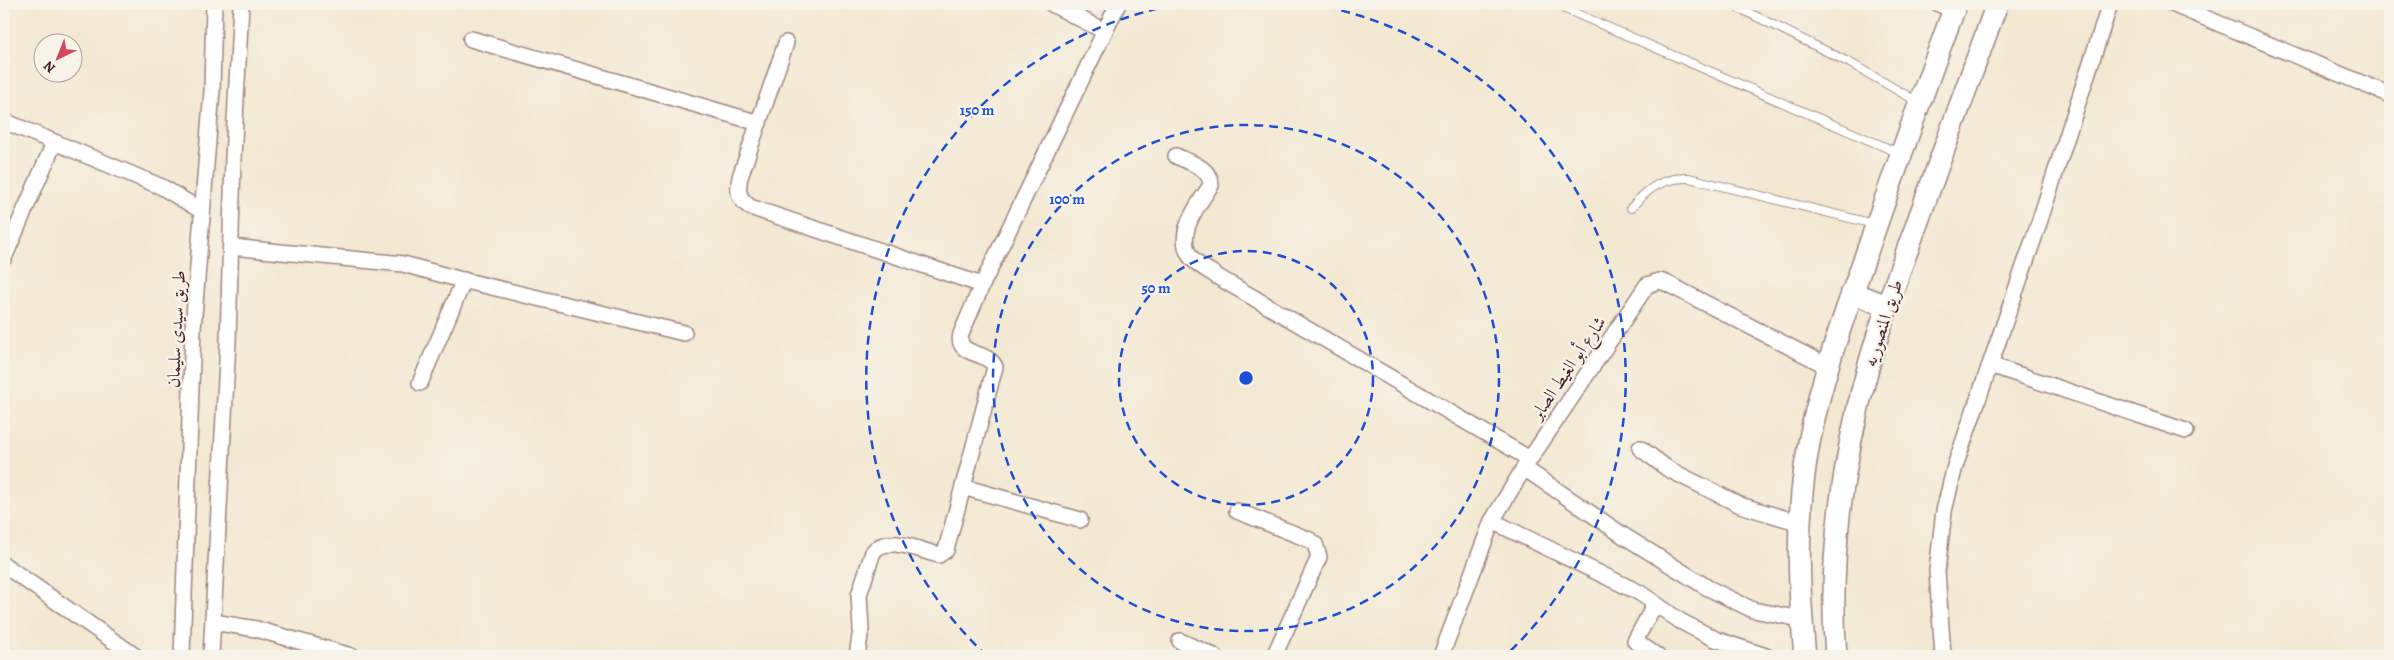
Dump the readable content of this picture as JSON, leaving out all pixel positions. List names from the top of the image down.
{
  "streets": {
    "main road": ["طريق المنصوريه"],
    "street": ["طريق سيدى سليمان", "شارع أبو الغيط الصابر"]
  },
  "north": "bottom left",
  "rings": ["150 m", "100 m", "50 m"]
}
